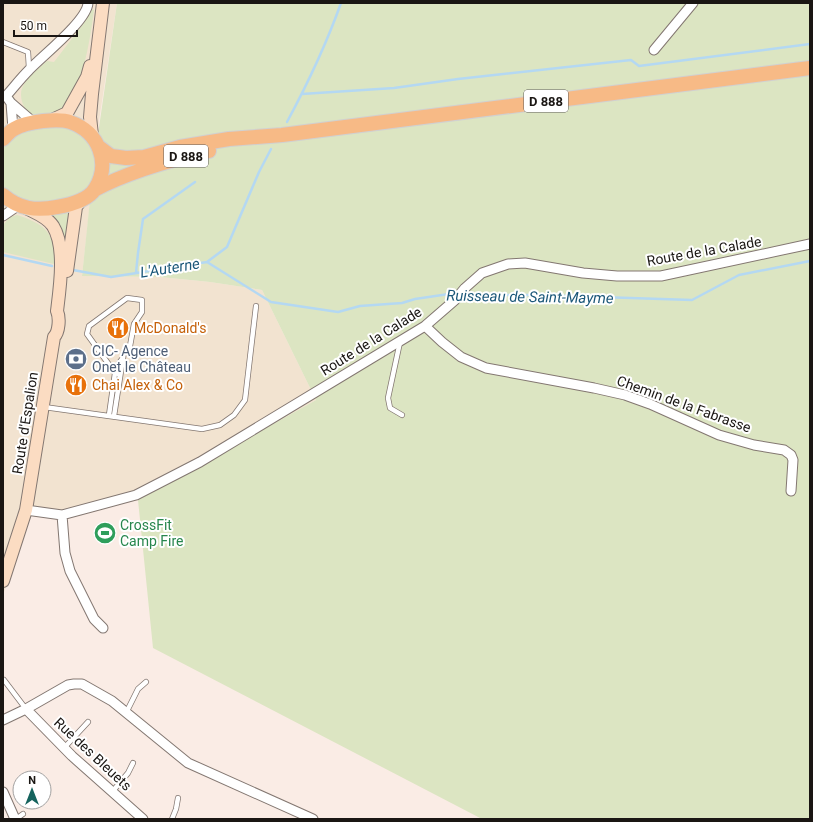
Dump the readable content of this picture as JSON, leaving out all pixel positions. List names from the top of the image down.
{
  "streets": {
    "main road": ["D 888", "Route d'Espalion"],
    "street": ["Route de la Calade", "Chemin de la Fabrasse", "Rue des Bleuets"]
  },
  "crossings": [
    ["Route de la Calade", "Chemin de la Fabrasse"],
    ["Route de la Calade", "Route d'Espalion"]
  ],
  "water": ["L'Auterne", "Ruisseau de Saint-Mayme"],
  "places": {
    "restaurant": ["McDonald's", "Chai Alex & Co"],
    "bank": ["CIC- Agence Onet le Château"],
    "sports": ["CrossFit Camp Fire"]
  },
  "scale_bar": "50 m",
  "north": "top"
}
